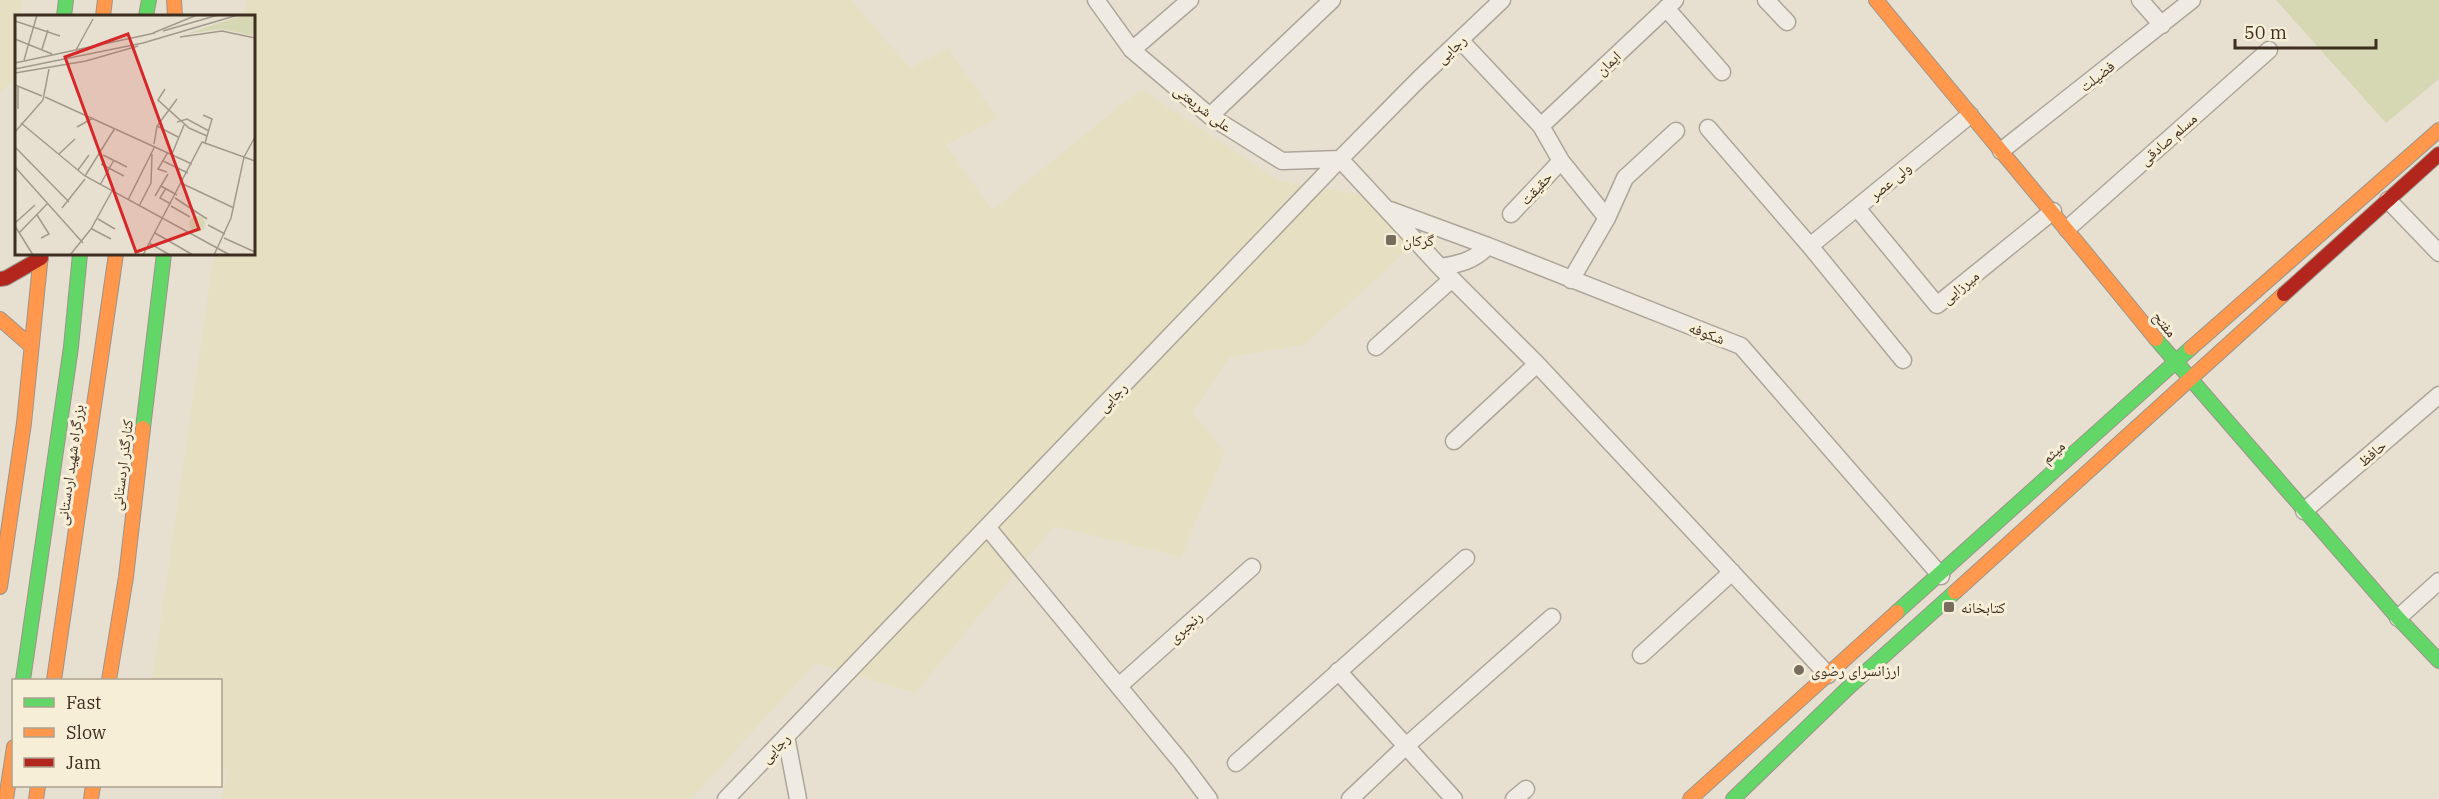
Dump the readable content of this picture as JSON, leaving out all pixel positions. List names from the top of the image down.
{
  "streets": {
    "main road": [
      "مفتح",
      "میثم",
      "بزرگراه شهید اردستانی",
      "کنارگذر اردستانی"
    ],
    "street": [
      "رجایی",
      "ایمان",
      "فضیلت",
      "علی شریعتی",
      "مسلم صادقی",
      "ولی عصر",
      "حقیقت",
      "میرزایی",
      "شکوفه",
      "حافظ",
      "رنجبری"
    ]
  },
  "crossings": [
    ["رجایی", "علی شریعتی"],
    ["فضیلت", "مفتح"],
    ["مسلم صادقی", "مفتح"],
    ["ولی عصر", "میرزایی"],
    ["ولی عصر", "مفتح"],
    ["میرزایی", "مفتح"],
    ["مفتح", "میثم"],
    ["مفتح", "حافظ"],
    ["شکوفه", "میثم"]
  ],
  "places": {
    "transit": ["گرکان", "کتابخانه"],
    "other": ["ارزانسرای رضوی"]
  },
  "legend": ["Fast", "Slow", "Jam"],
  "scale_bar": "50 m"
}
